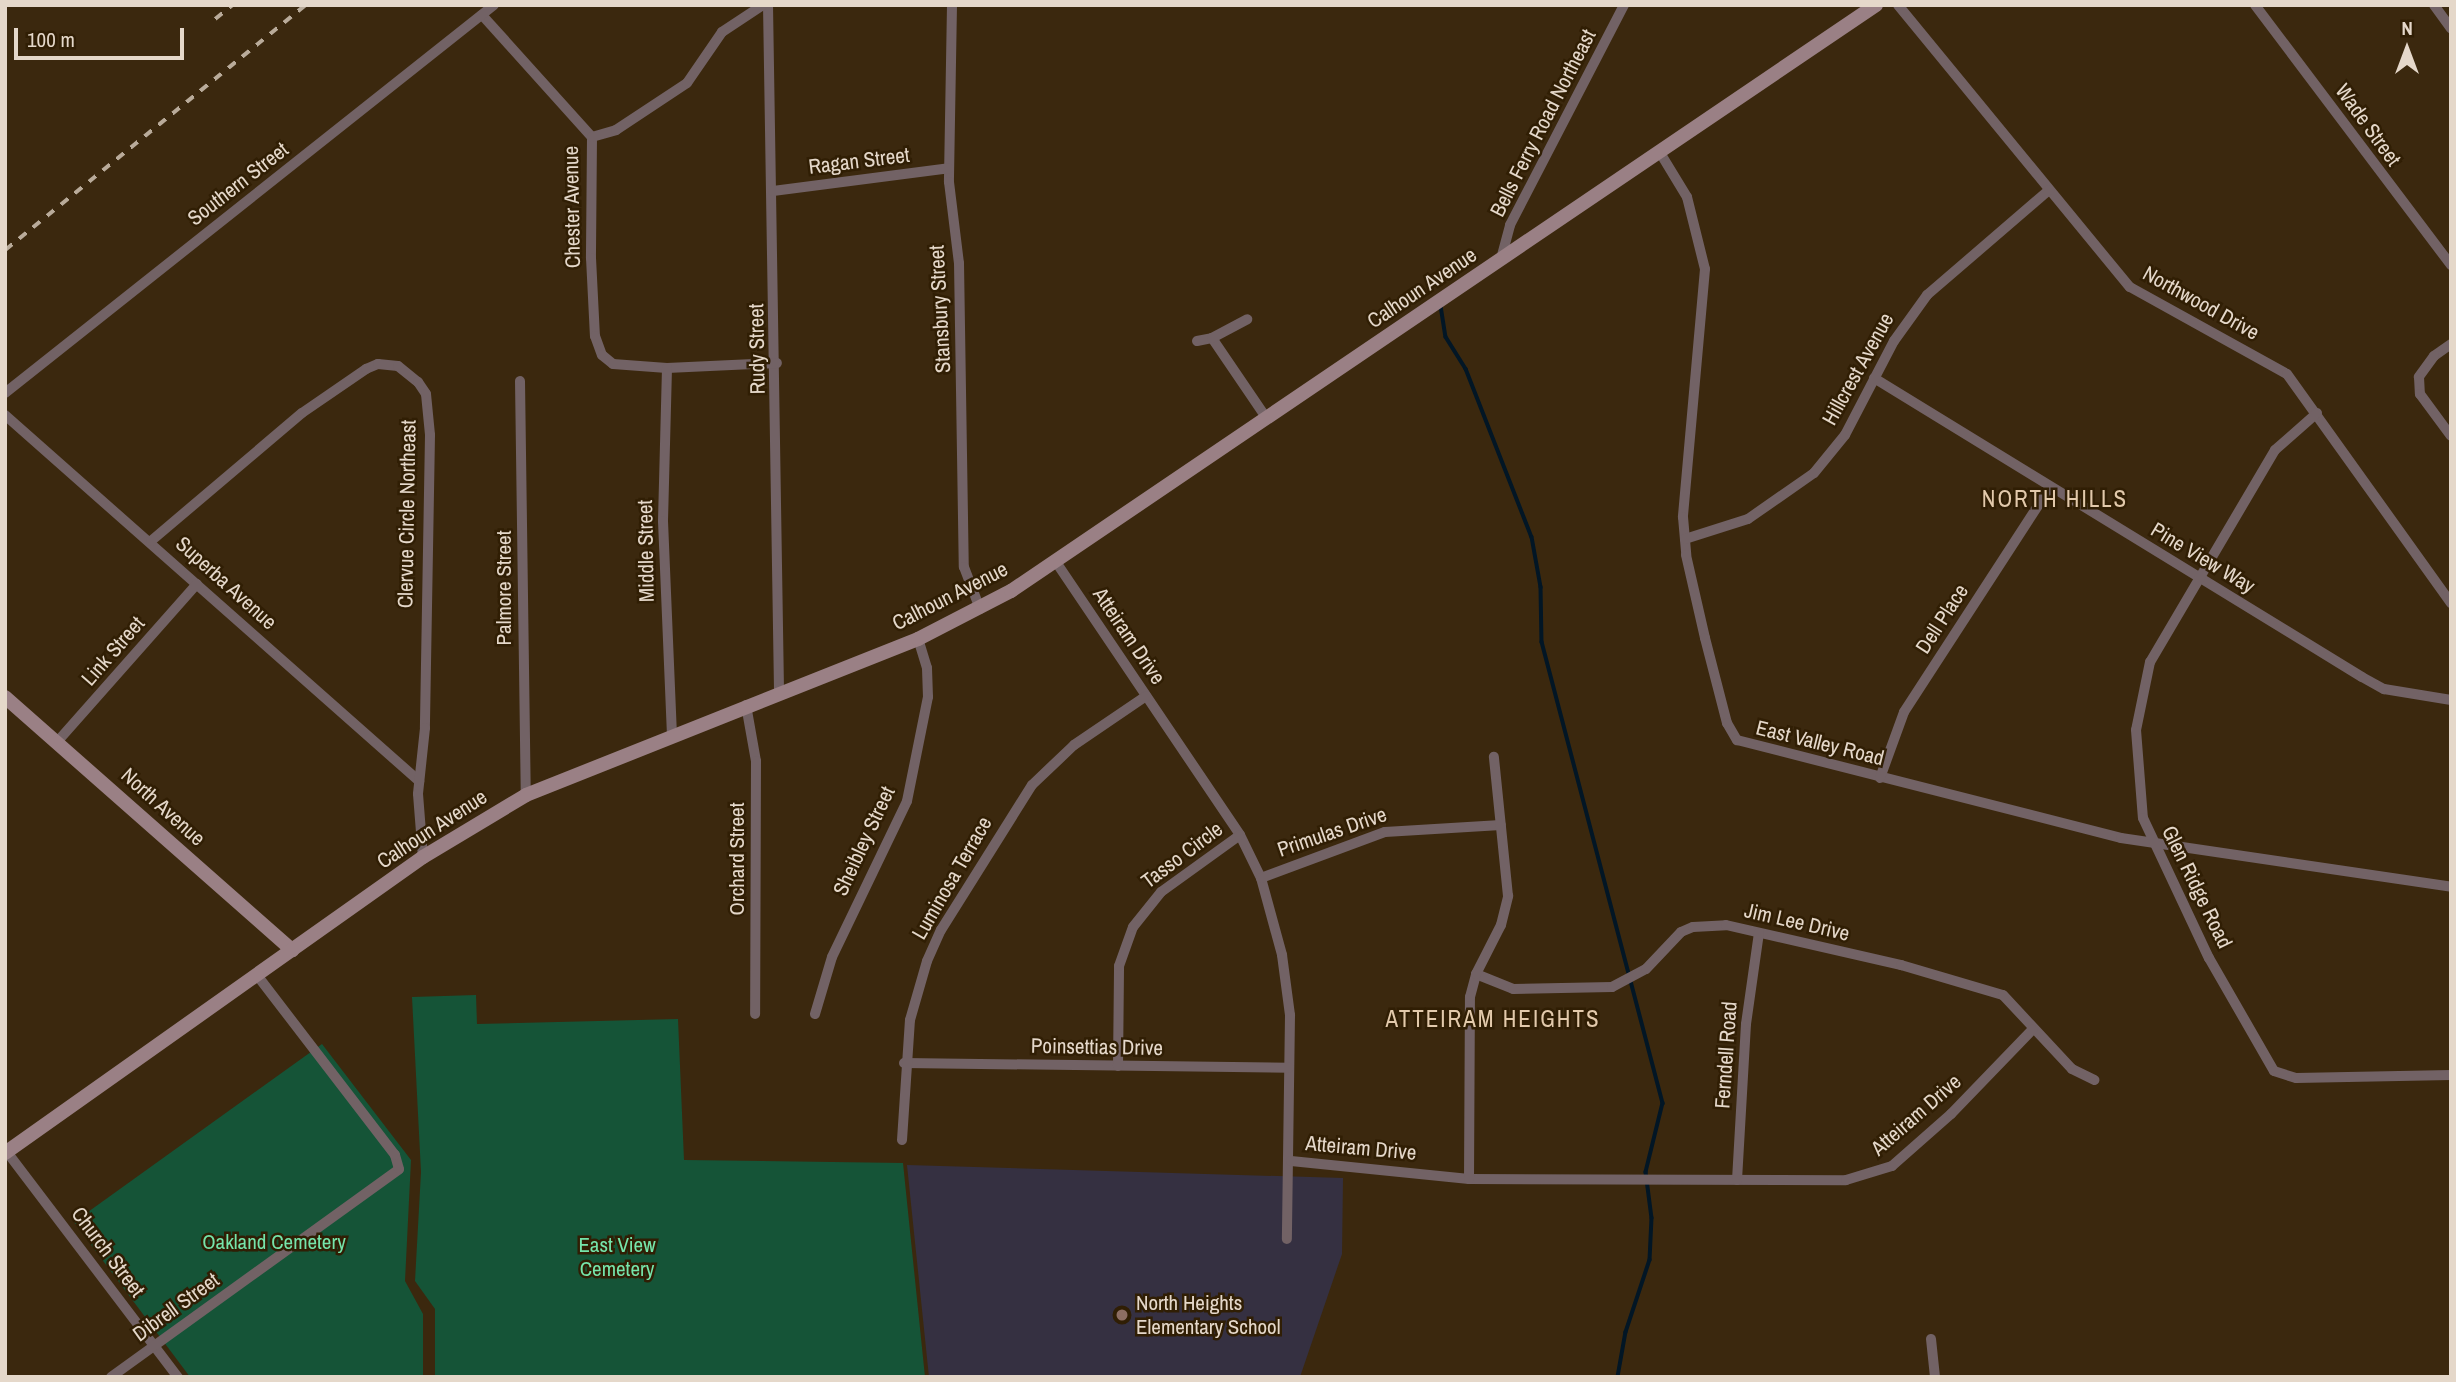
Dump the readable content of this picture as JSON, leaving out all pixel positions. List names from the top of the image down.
{
  "streets": {
    "street": [
      "Bells Ferry Road Northeast",
      "Wade Street",
      "Ragan Street",
      "Southern Street",
      "Chester Avenue",
      "Calhoun Avenue",
      "Northwood Drive",
      "Stansbury Street",
      "Rudy Street",
      "Hillcrest Avenue",
      "Clervue Circle Northeast",
      "Middle Street",
      "Pine View Way",
      "Superba Avenue",
      "Palmore Street",
      "Dell Place",
      "Atteiram Drive",
      "Link Street",
      "East Valley Road",
      "North Avenue",
      "Primulas Drive",
      "Sheibley Street",
      "Tasso Circle",
      "Orchard Street",
      "Luminosa Terrace",
      "Glen Ridge Road",
      "Jim Lee Drive",
      "Poinsettias Drive",
      "Ferndell Road",
      "Church Street",
      "Dibrell Street"
    ]
  },
  "crossings": [
    ["Bells Ferry Road Northeast", "Calhoun Avenue"],
    ["Ragan Street", "Stansbury Street"],
    ["Ragan Street", "Rudy Street"],
    ["Southern Street", "Chester Avenue"],
    ["Chester Avenue", "Middle Street"],
    ["Calhoun Avenue", "Stansbury Street"],
    ["Calhoun Avenue", "Rudy Street"],
    ["Calhoun Avenue", "Clervue Circle Northeast"],
    ["Calhoun Avenue", "Middle Street"],
    ["Calhoun Avenue", "Palmore Street"],
    ["Calhoun Avenue", "Atteiram Drive"],
    ["Calhoun Avenue", "East Valley Road"],
    ["Calhoun Avenue", "North Avenue"],
    ["Calhoun Avenue", "Sheibley Street"],
    ["Calhoun Avenue", "Orchard Street"],
    ["Calhoun Avenue", "Church Street"],
    ["Calhoun Avenue", "Dibrell Street"],
    ["Northwood Drive", "Hillcrest Avenue"],
    ["Northwood Drive", "Glen Ridge Road"],
    ["Hillcrest Avenue", "Pine View Way"],
    ["Hillcrest Avenue", "East Valley Road"],
    ["Clervue Circle Northeast", "Superba Avenue"],
    ["Pine View Way", "Dell Place"],
    ["Pine View Way", "Glen Ridge Road"],
    ["Superba Avenue", "Link Street"],
    ["Dell Place", "East Valley Road"],
    ["Atteiram Drive", "Primulas Drive"],
    ["Atteiram Drive", "Tasso Circle"],
    ["Atteiram Drive", "Luminosa Terrace"],
    ["Atteiram Drive", "Jim Lee Drive"],
    ["Atteiram Drive", "Poinsettias Drive"],
    ["Atteiram Drive", "Ferndell Road"],
    ["Link Street", "North Avenue"],
    ["East Valley Road", "Glen Ridge Road"],
    ["Tasso Circle", "Poinsettias Drive"],
    ["Luminosa Terrace", "Poinsettias Drive"],
    ["Jim Lee Drive", "Ferndell Road"],
    ["Church Street", "Dibrell Street"]
  ],
  "districts": ["NORTH HILLS", "ATTEIRAM HEIGHTS"],
  "parks": ["Oakland Cemetery", "East View Cemetery"],
  "places": ["North Heights Elementary School"],
  "scale_bar": "100 m",
  "north": "top"
}
